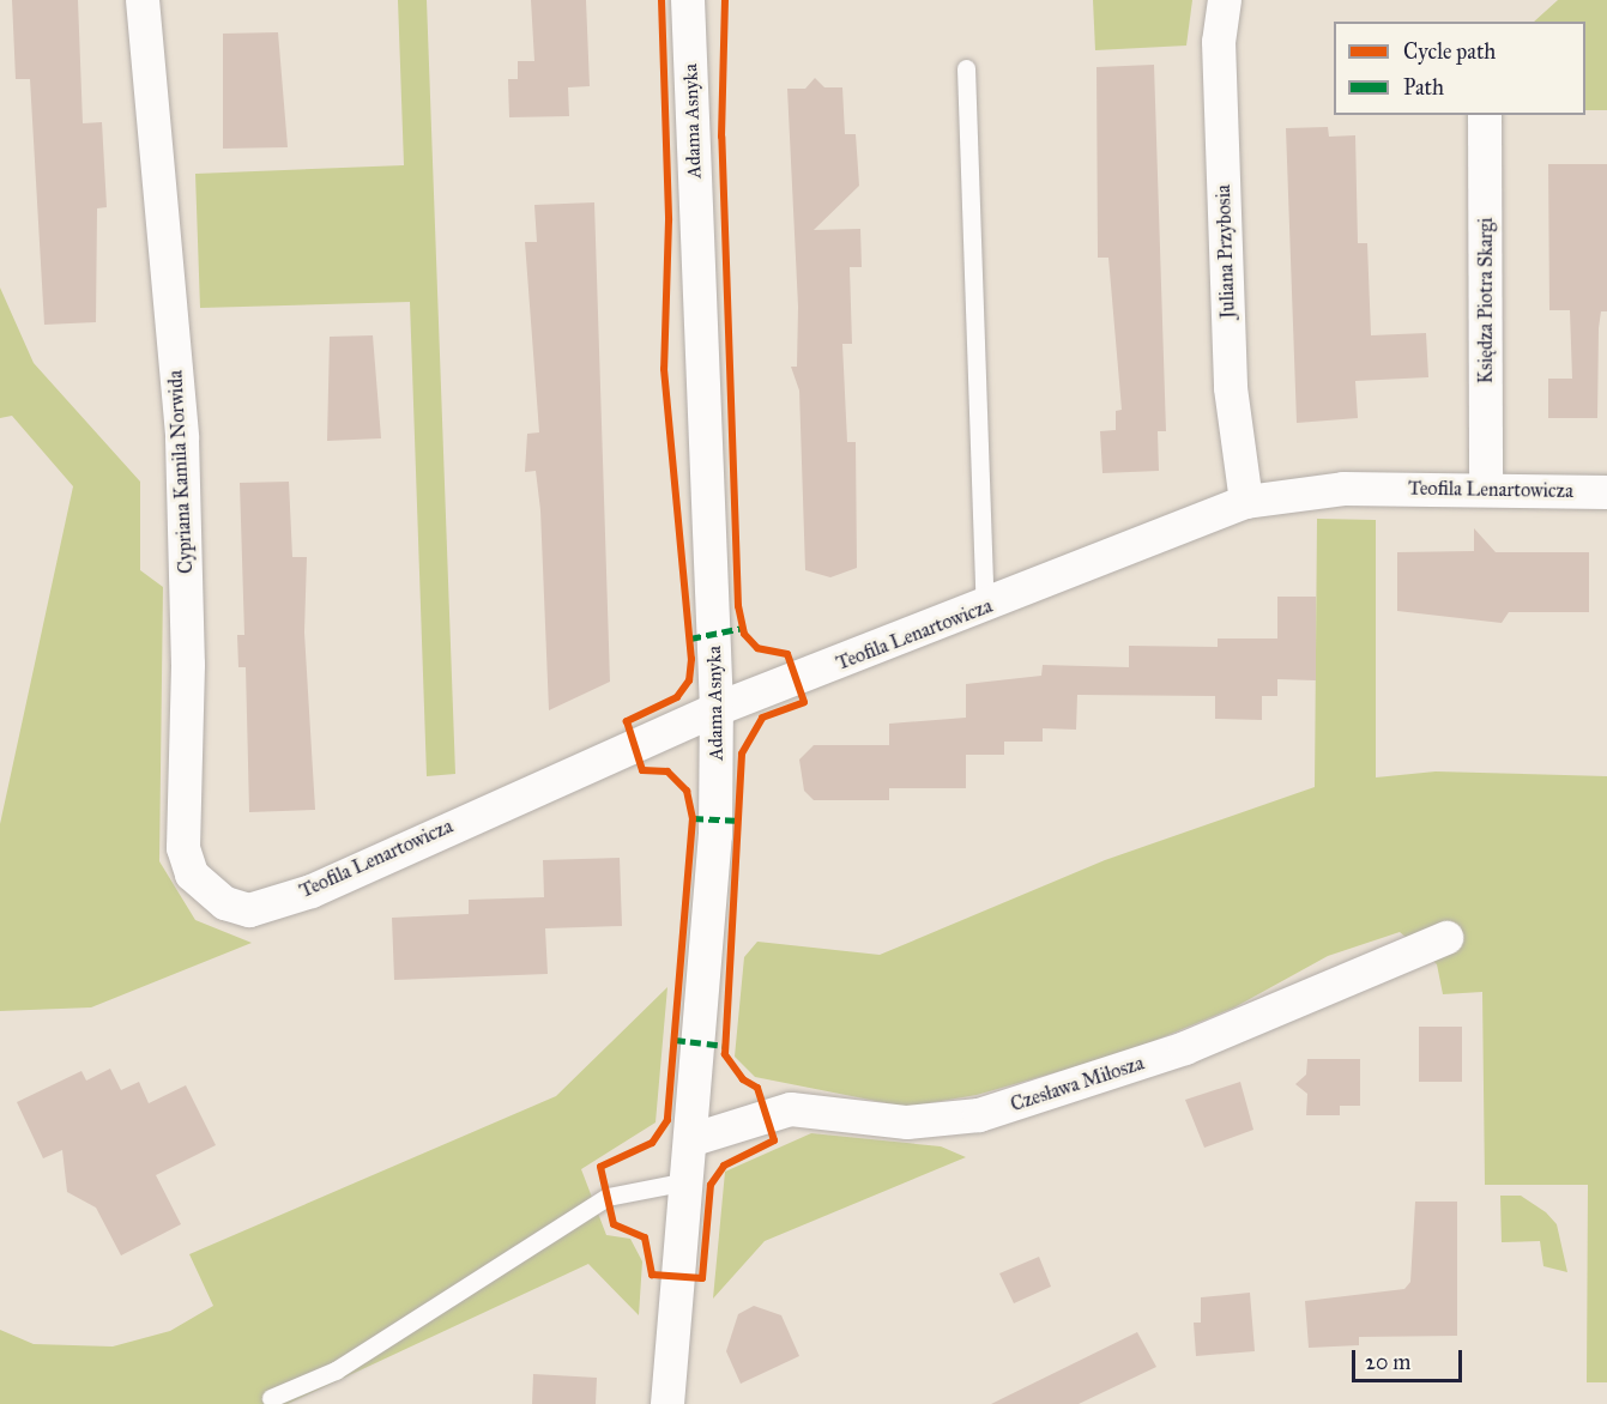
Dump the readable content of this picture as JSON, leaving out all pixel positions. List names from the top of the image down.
{
  "streets": {
    "street": [
      "Adama Asnyka",
      "Juliana Przybosia",
      "Księdza Piotra Skargi",
      "Cypriana Kamila Norwida",
      "Teofila Lenartowicza",
      "Czesława Miłosza"
    ]
  },
  "crossings": [
    ["Adama Asnyka", "Teofila Lenartowicza"],
    ["Adama Asnyka", "Czesława Miłosza"],
    ["Juliana Przybosia", "Teofila Lenartowicza"],
    ["Księdza Piotra Skargi", "Teofila Lenartowicza"],
    ["Cypriana Kamila Norwida", "Teofila Lenartowicza"]
  ],
  "legend": ["Cycle path", "Path"],
  "scale_bar": "20 m"
}
